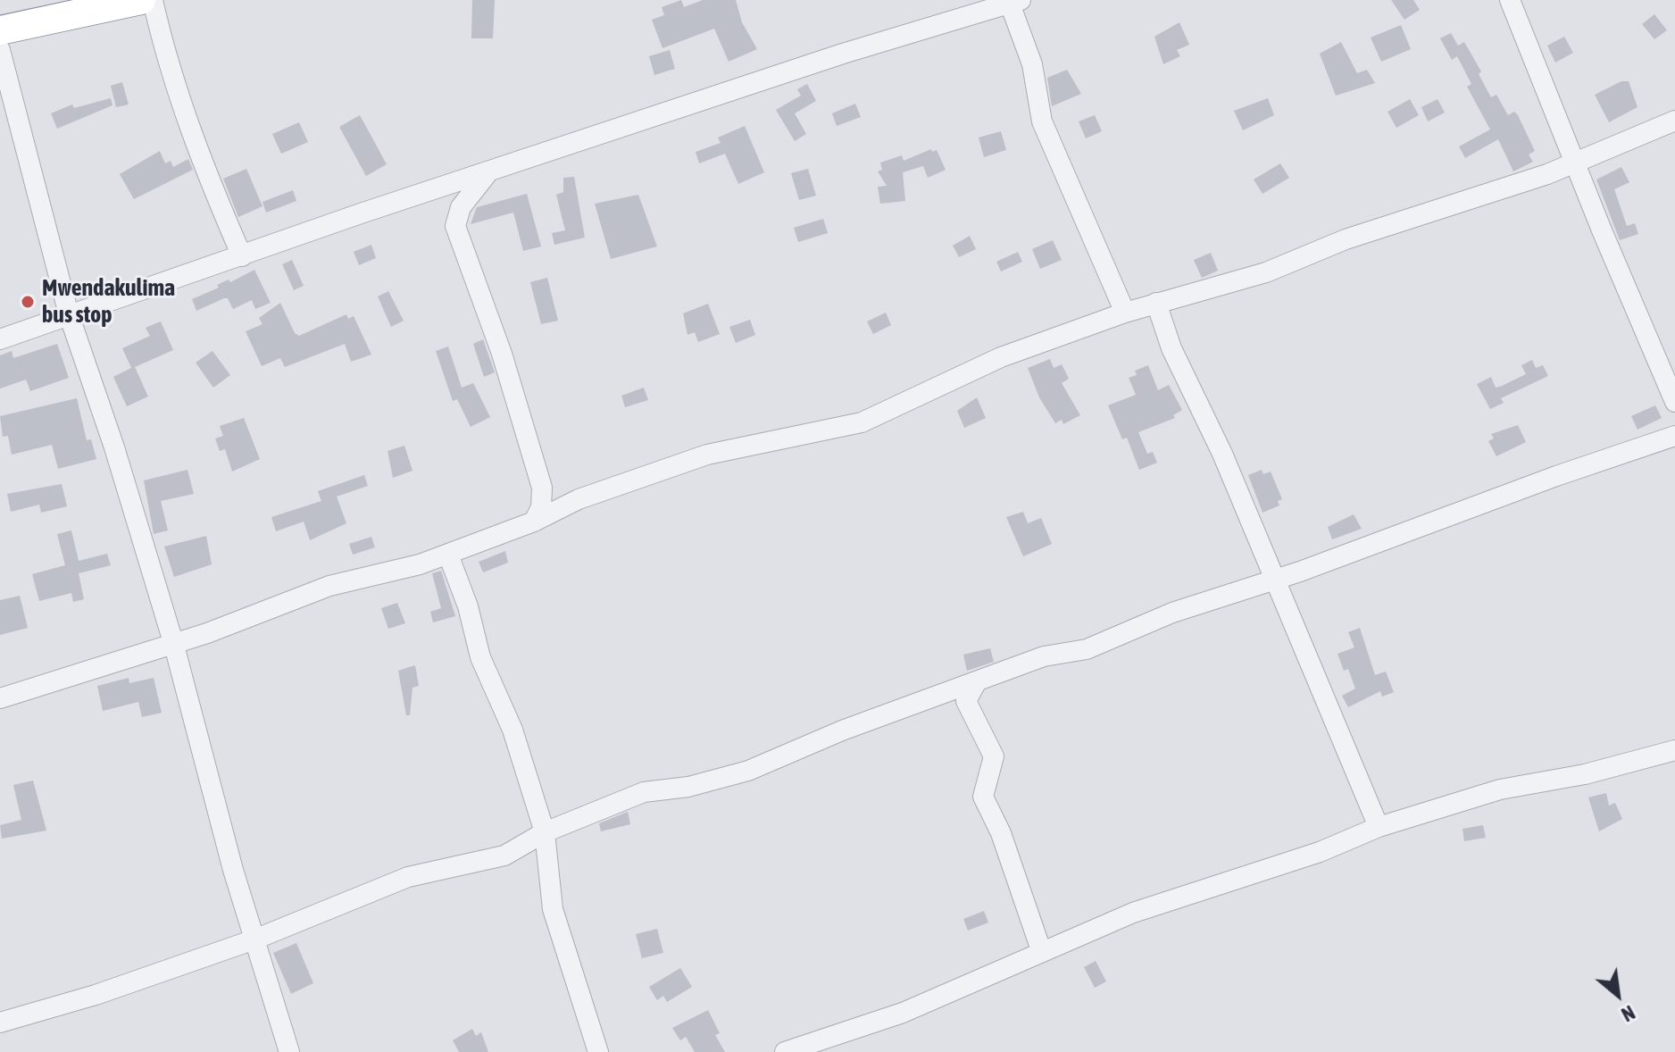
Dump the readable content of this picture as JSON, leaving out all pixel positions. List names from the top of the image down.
{
  "places": ["Mwendakulima bus stop"],
  "north": "bottom right"
}
